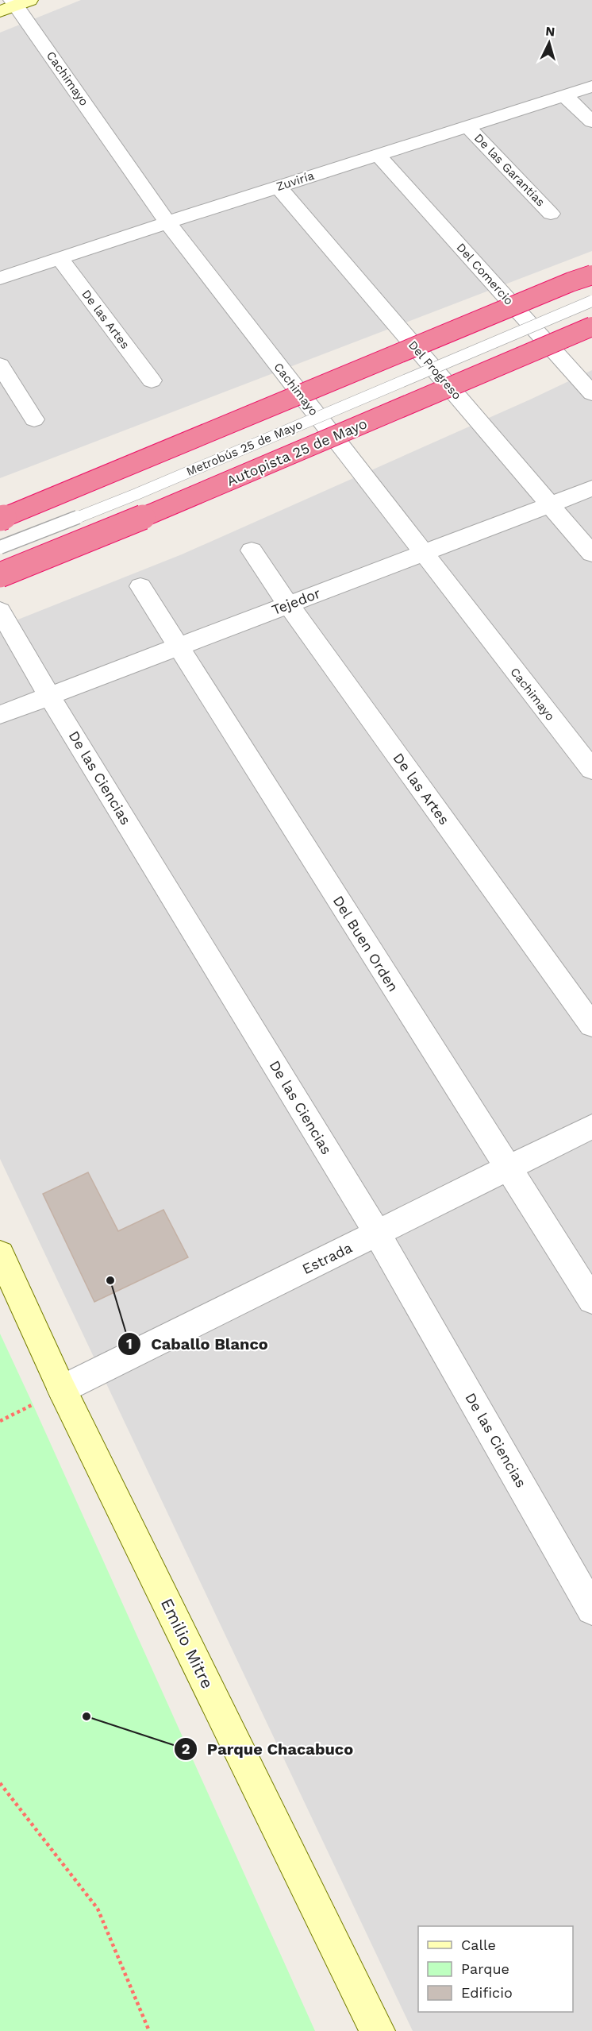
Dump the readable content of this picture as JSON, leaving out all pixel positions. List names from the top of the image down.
{
  "streets": {
    "highway": ["Autopista 25 de Mayo"],
    "street": [
      "Cachimayo",
      "De las Garantías",
      "Zuviría",
      "Del Comercio",
      "De las Artes",
      "Del Progreso",
      "Tejedor",
      "De las Ciencias",
      "Del Buen Orden",
      "Estrada",
      "Emilio Mitre"
    ],
    "lane": ["Metrobús 25 de Mayo"]
  },
  "crossings": [
    ["Cachimayo", "Zuviría"],
    ["Cachimayo", "Tejedor"],
    ["De las Garantías", "Zuviría"],
    ["Zuviría", "Del Comercio"],
    ["Zuviría", "De las Artes"],
    ["Zuviría", "Del Progreso"],
    ["De las Artes", "Tejedor"],
    ["Del Progreso", "Tejedor"],
    ["Tejedor", "De las Ciencias"],
    ["Tejedor", "Del Buen Orden"],
    ["De las Ciencias", "Estrada"],
    ["Del Buen Orden", "Estrada"],
    ["Estrada", "Emilio Mitre"]
  ],
  "places": ["Caballo Blanco", "Parque Chacabuco"],
  "legend": ["Calle", "Parque", "Edificio"],
  "north": "top"
}
